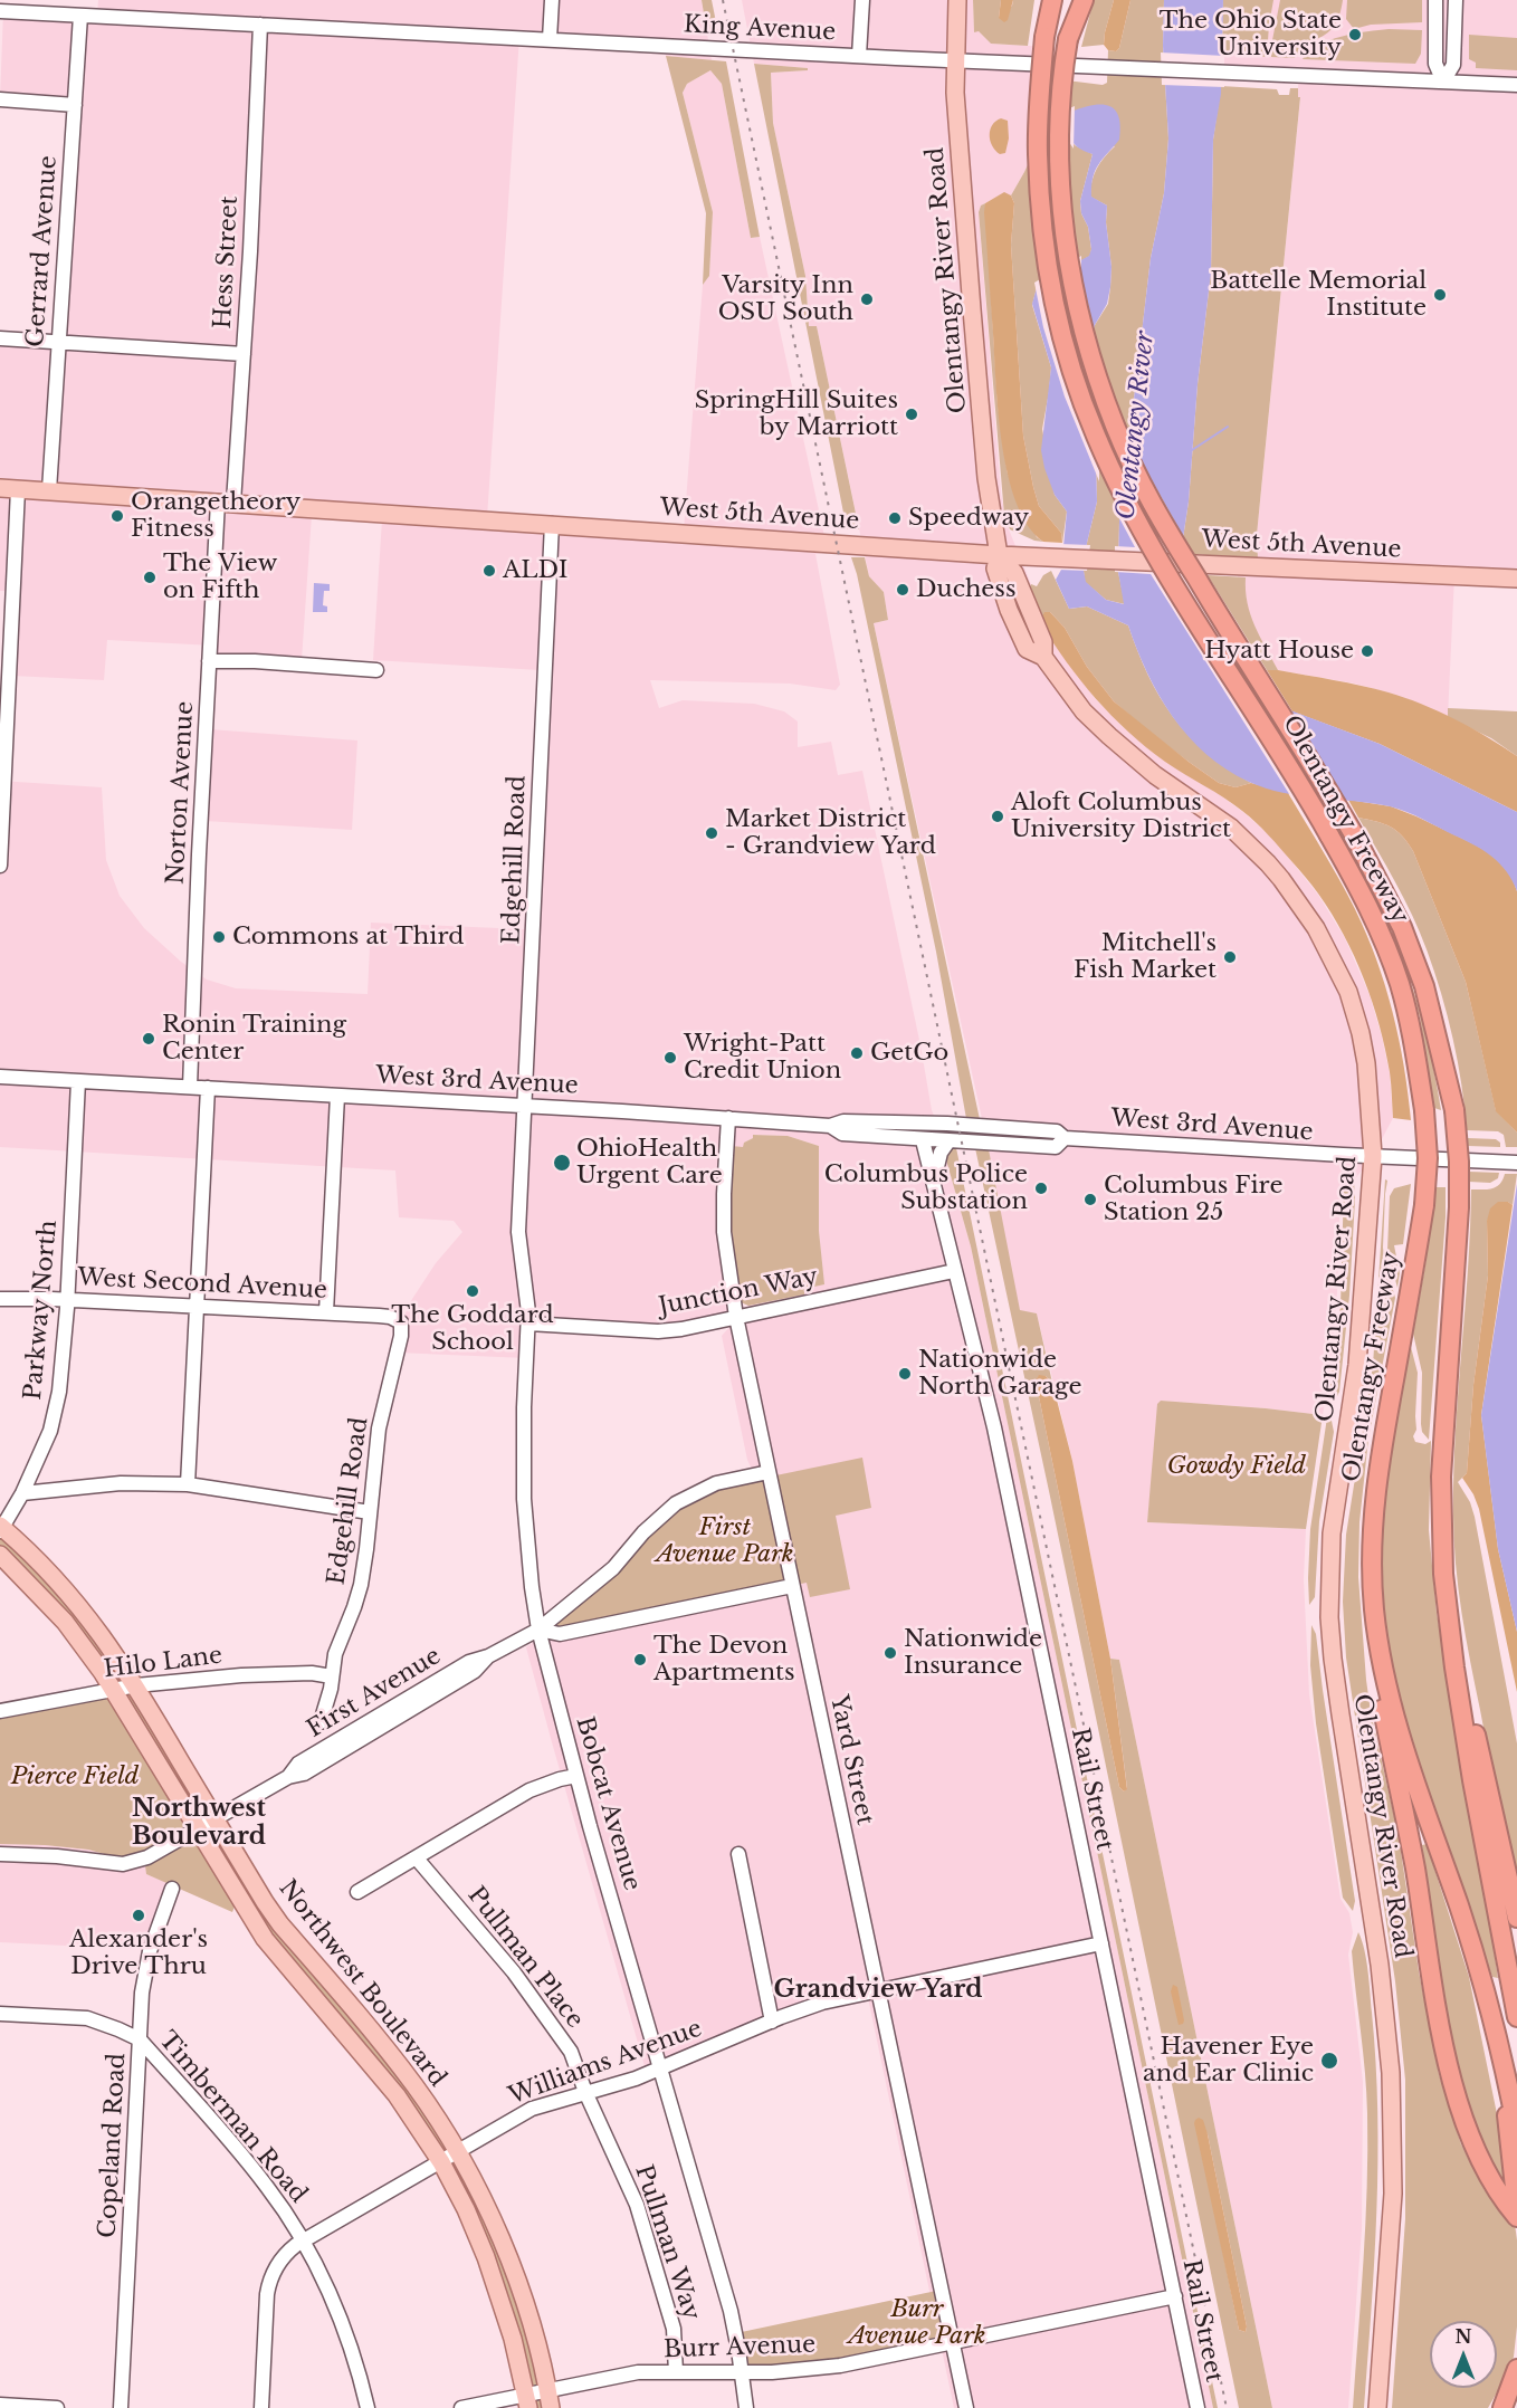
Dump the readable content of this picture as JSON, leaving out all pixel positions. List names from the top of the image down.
{
  "streets": {
    "highway": ["Olentangy Freeway"],
    "main road": ["Olentangy River Road", "West 5th Avenue", "Northwest Boulevard"],
    "street": [
      "King Avenue",
      "Gerrard Avenue",
      "Hess Street",
      "Norton Avenue",
      "Edgehill Road",
      "West 3rd Avenue",
      "West Second Avenue",
      "Junction Way",
      "Parkway North",
      "Hilo Lane",
      "First Avenue",
      "Yard Street",
      "Rail Street",
      "Bobcat Avenue",
      "Pullman Place",
      "Williams Avenue",
      "Timberman Road",
      "Copeland Road",
      "Pullman Way",
      "Burr Avenue"
    ]
  },
  "crossings": [
    ["King Avenue", "Gerrard Avenue"],
    ["King Avenue", "Hess Street"],
    ["King Avenue", "Olentangy River Road"],
    ["Gerrard Avenue", "West 5th Avenue"],
    ["Hess Street", "West 5th Avenue"],
    ["Hess Street", "Norton Avenue"],
    ["Olentangy River Road", "West 5th Avenue"],
    ["Olentangy River Road", "West 3rd Avenue"],
    ["West 5th Avenue", "Norton Avenue"],
    ["West 5th Avenue", "Edgehill Road"],
    ["Norton Avenue", "West 3rd Avenue"],
    ["Edgehill Road", "West 3rd Avenue"],
    ["Edgehill Road", "West Second Avenue"],
    ["Edgehill Road", "Hilo Lane"],
    ["Edgehill Road", "Bobcat Avenue"],
    ["West 3rd Avenue", "Parkway North"],
    ["West 3rd Avenue", "Yard Street"],
    ["West 3rd Avenue", "Rail Street"],
    ["West Second Avenue", "Parkway North"],
    ["Junction Way", "Yard Street"],
    ["Junction Way", "Rail Street"],
    ["Junction Way", "Bobcat Avenue"],
    ["Parkway North", "Northwest Boulevard"],
    ["Hilo Lane", "Northwest Boulevard"],
    ["First Avenue", "Yard Street"],
    ["First Avenue", "Bobcat Avenue"],
    ["First Avenue", "Northwest Boulevard"],
    ["Yard Street", "Williams Avenue"],
    ["Yard Street", "Burr Avenue"],
    ["Rail Street", "Williams Avenue"],
    ["Rail Street", "Burr Avenue"],
    ["Bobcat Avenue", "Williams Avenue"],
    ["Bobcat Avenue", "Burr Avenue"],
    ["Pullman Place", "Williams Avenue"],
    ["Pullman Place", "Pullman Way"],
    ["Northwest Boulevard", "Williams Avenue"],
    ["Northwest Boulevard", "Burr Avenue"],
    ["Williams Avenue", "Timberman Road"],
    ["Williams Avenue", "Pullman Way"],
    ["Timberman Road", "Copeland Road"],
    ["Pullman Way", "Burr Avenue"]
  ],
  "districts": ["Northwest Boulevard", "Grandview Yard"],
  "water": ["Olentangy River"],
  "parks": [
    "Gowdy Field",
    "First Avenue Park",
    "Pierce Field",
    "Burr Avenue Park"
  ],
  "places": [
    "The Ohio State University",
    "Battelle Memorial Institute",
    "Varsity Inn OSU South",
    "SpringHill Suites by Marriott",
    "Orangetheory Fitness",
    "Speedway",
    "ALDI",
    "The View on Fifth",
    "Duchess",
    "Hyatt House",
    "Aloft Columbus University District",
    "Market District - Grandview Yard",
    "Commons at Third",
    "Mitchell's Fish Market",
    "Ronin Training Center",
    "GetGo",
    "Wright-Patt Credit Union",
    "OhioHealth Urgent Care",
    "Columbus Police Substation",
    "Columbus Fire Station 25",
    "The Goddard School",
    "Nationwide North Garage",
    "Nationwide Insurance",
    "The Devon Apartments",
    "Alexander's Drive Thru",
    "Havener Eye and Ear Clinic"
  ],
  "north": "top"
}
